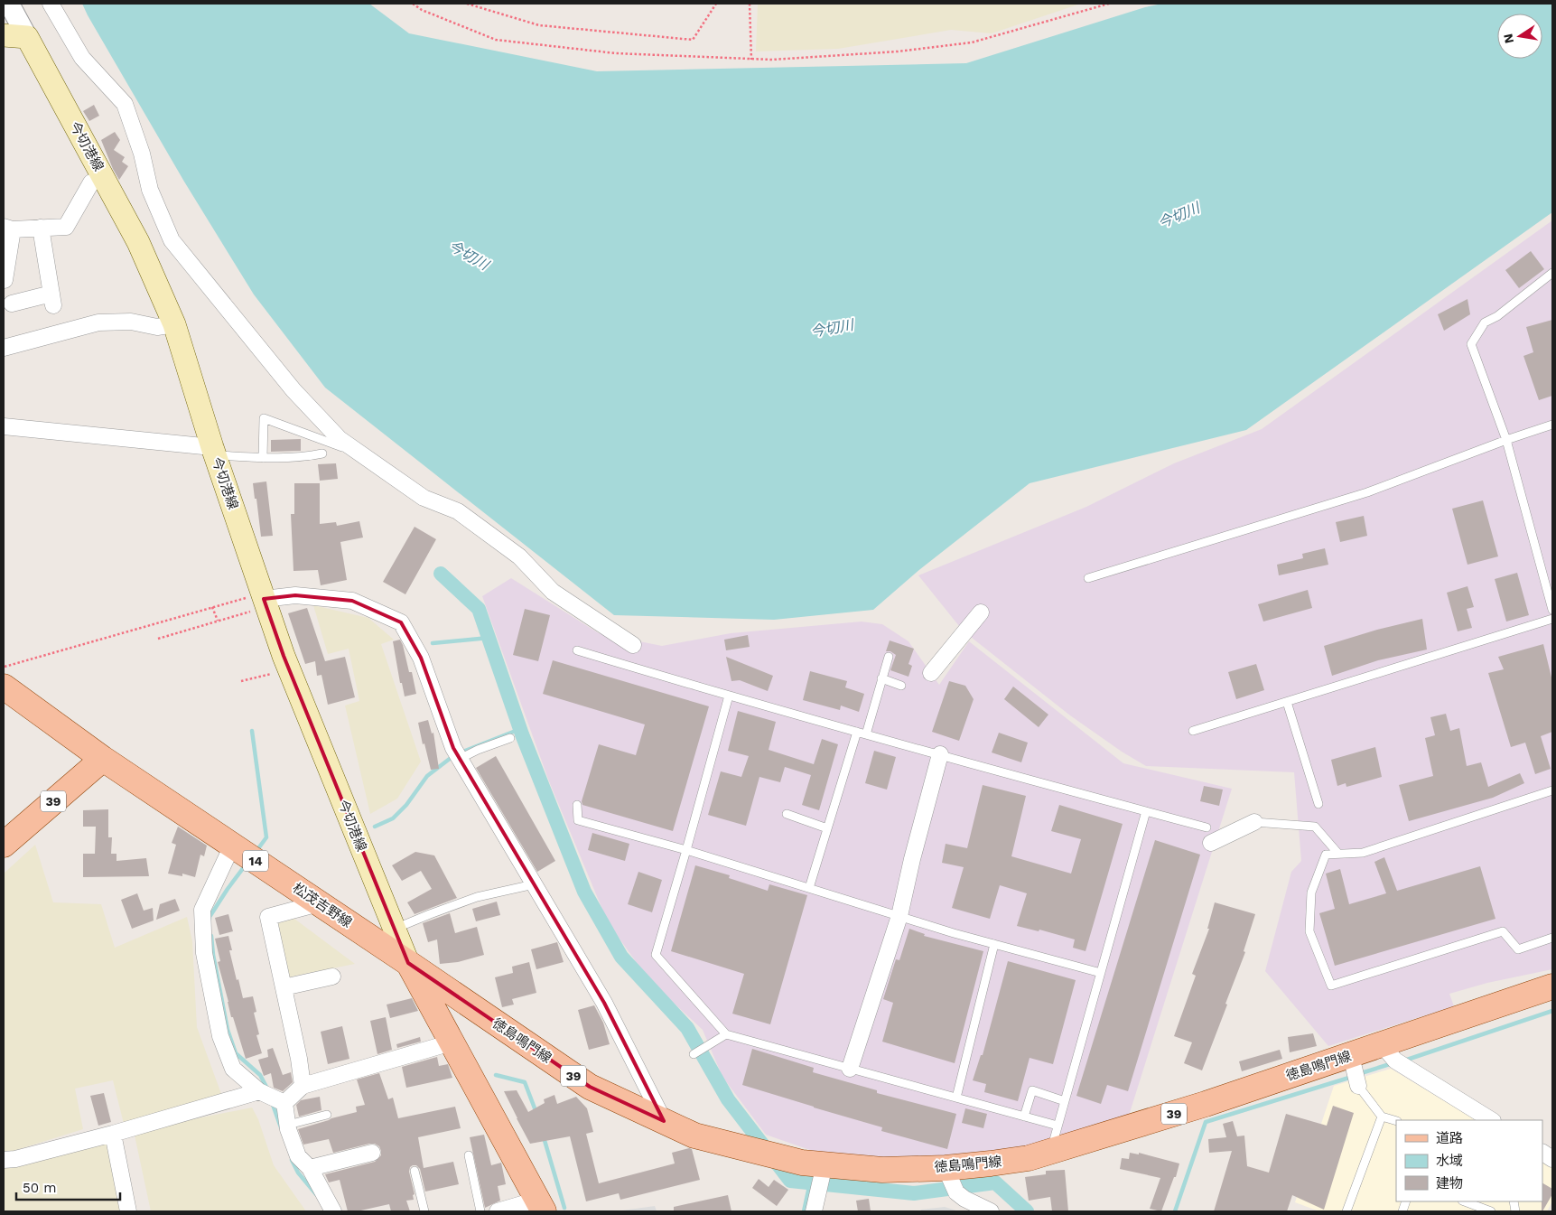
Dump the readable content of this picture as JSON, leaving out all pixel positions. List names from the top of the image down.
{
  "streets": {
    "main road": [
      "今切港線",
      "39",
      "14",
      "松茂吉野線",
      "徳島鳴門線"
    ]
  },
  "crossings": [
    ["今切港線", "松茂吉野線"],
    ["今切港線", "徳島鳴門線"],
    ["39", "松茂吉野線"],
    ["松茂吉野線", "徳島鳴門線"]
  ],
  "water": ["今切川"],
  "legend": ["道路", "水域", "建物"],
  "scale_bar": "50 m",
  "north": "left"
}
